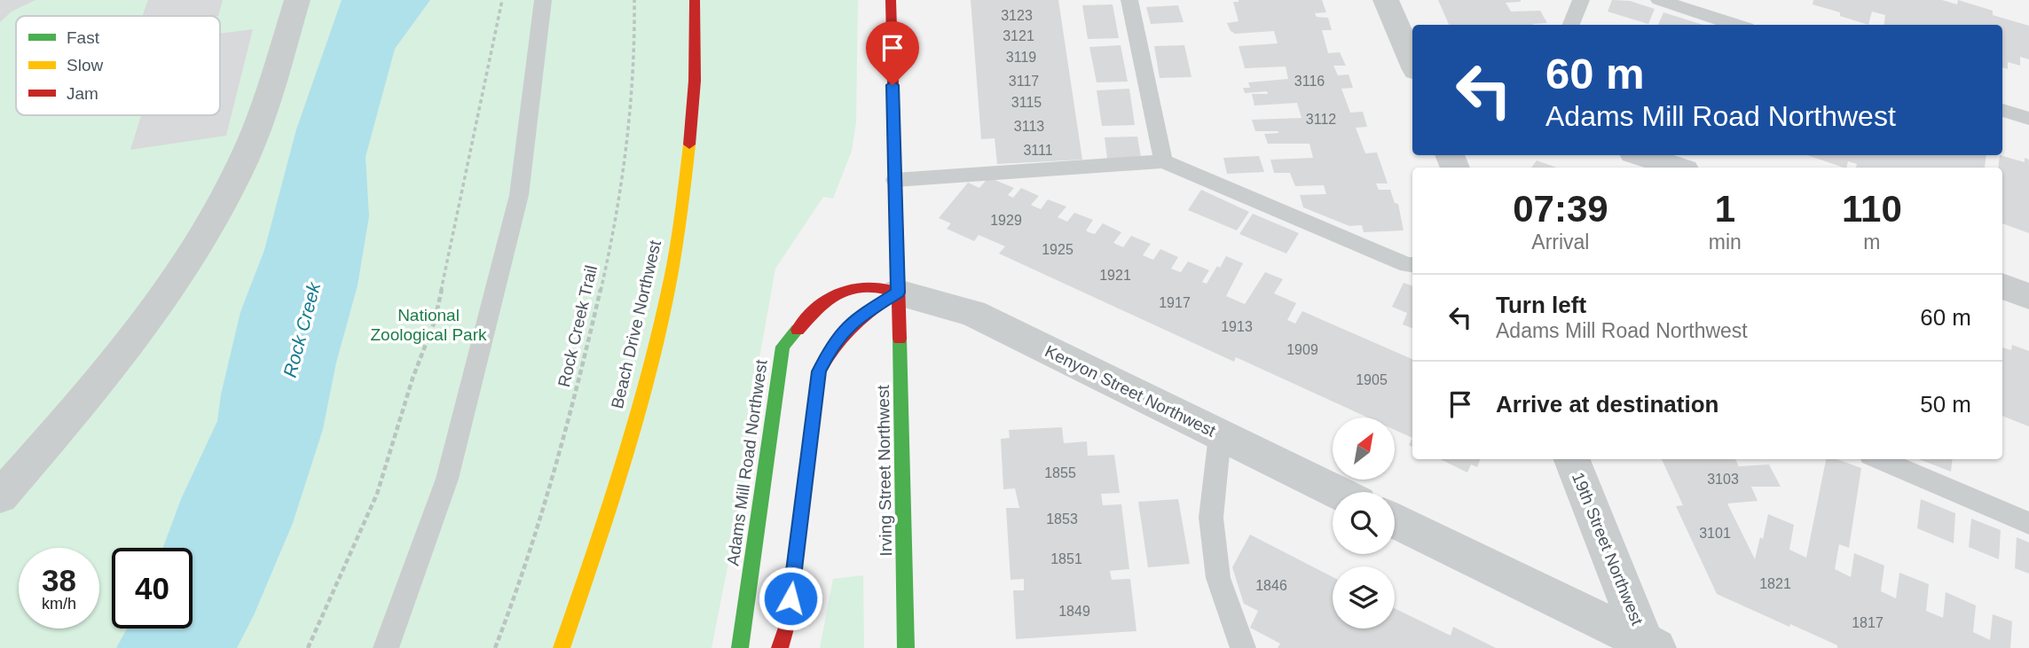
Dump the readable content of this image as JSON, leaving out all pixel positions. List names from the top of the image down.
{
  "streets": {
    "main road": ["Beach Drive Northwest", "Adams Mill Road Northwest", "Irving Street Northwest"],
    "street": ["Kenyon Street Northwest", "19th Street Northwest"],
    "path": ["Rock Creek Trail"]
  },
  "crossings": [
    ["Kenyon Street Northwest", "Adams Mill Road Northwest"],
    ["Kenyon Street Northwest", "Irving Street Northwest"],
    ["Adams Mill Road Northwest", "Irving Street Northwest"]
  ],
  "water": ["Rock Creek"],
  "parks": ["National Zoological Park"],
  "house_numbers": [
    "3123",
    "3121",
    "3119",
    "3117",
    "3116",
    "3115",
    "3112",
    "3113",
    "3111",
    "1929",
    "1925",
    "1921",
    "1917",
    "1913",
    "1909",
    "1905",
    "1855",
    "3103",
    "1853",
    "3101",
    "1851",
    "1821",
    "1846",
    "1849",
    "1817"
  ],
  "legend": ["Fast", "Slow", "Jam"],
  "north": "top right",
  "page": {
    "turn": ["60 m", "Adams Mill Road Northwest"],
    "eta": [
      "07:39",
      "Arrival",
      "1",
      "min",
      "110",
      "m"
    ],
    "list": [
      {
        "name": "Turn left",
        "note": "Adams Mill Road Northwest",
        "value": "60 m"
      },
      {
        "name": "Arrive at destination",
        "value": "50 m"
      }
    ],
    "speed": "38 km/h",
    "limit": "40"
  }
}
